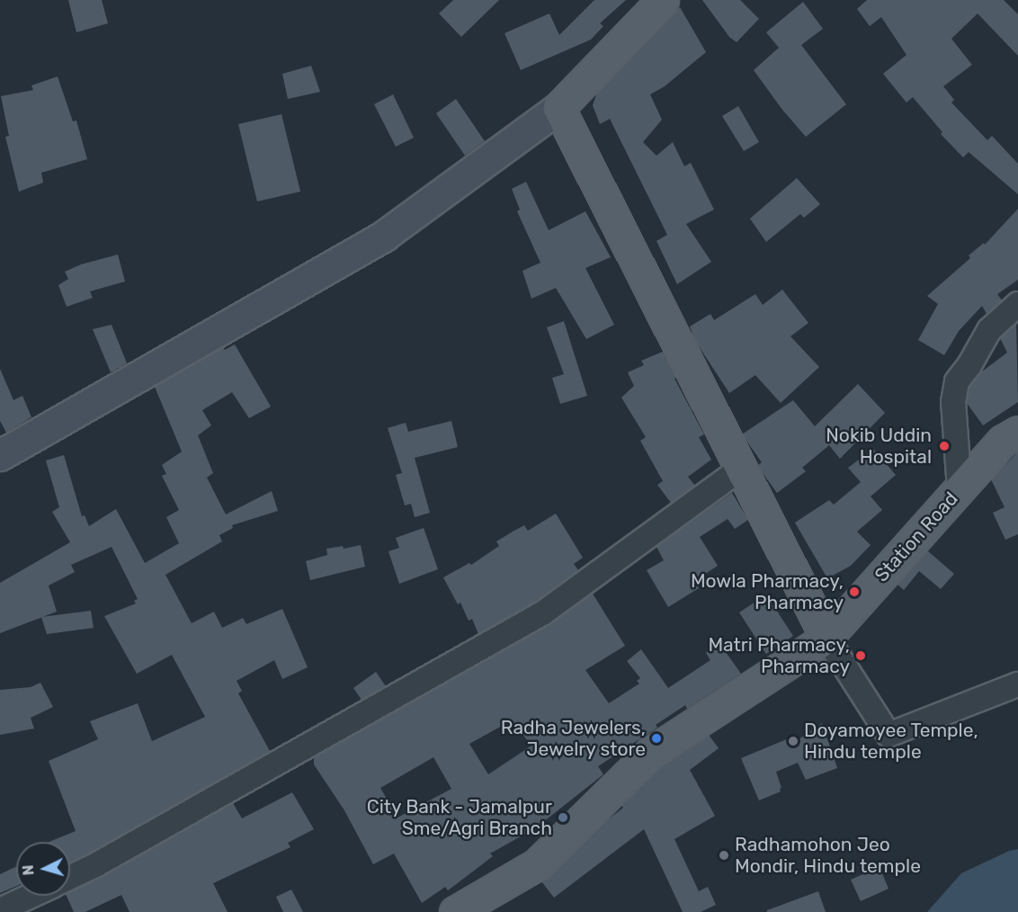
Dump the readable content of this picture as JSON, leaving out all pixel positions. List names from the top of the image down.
{
  "streets": {
    "main road": ["Station Road"]
  },
  "places": [
    "Nokib Uddin Hospital",
    "Mowla Pharmacy, Pharmacy",
    "Matri Pharmacy, Pharmacy",
    "Radha Jewelers, Jewelry store",
    "Doyamoyee Temple, Hindu temple",
    "City Bank - Jamalpur Sme/Agri Branch",
    "Radhamohon Jeo Mondir, Hindu temple"
  ],
  "north": "left"
}
